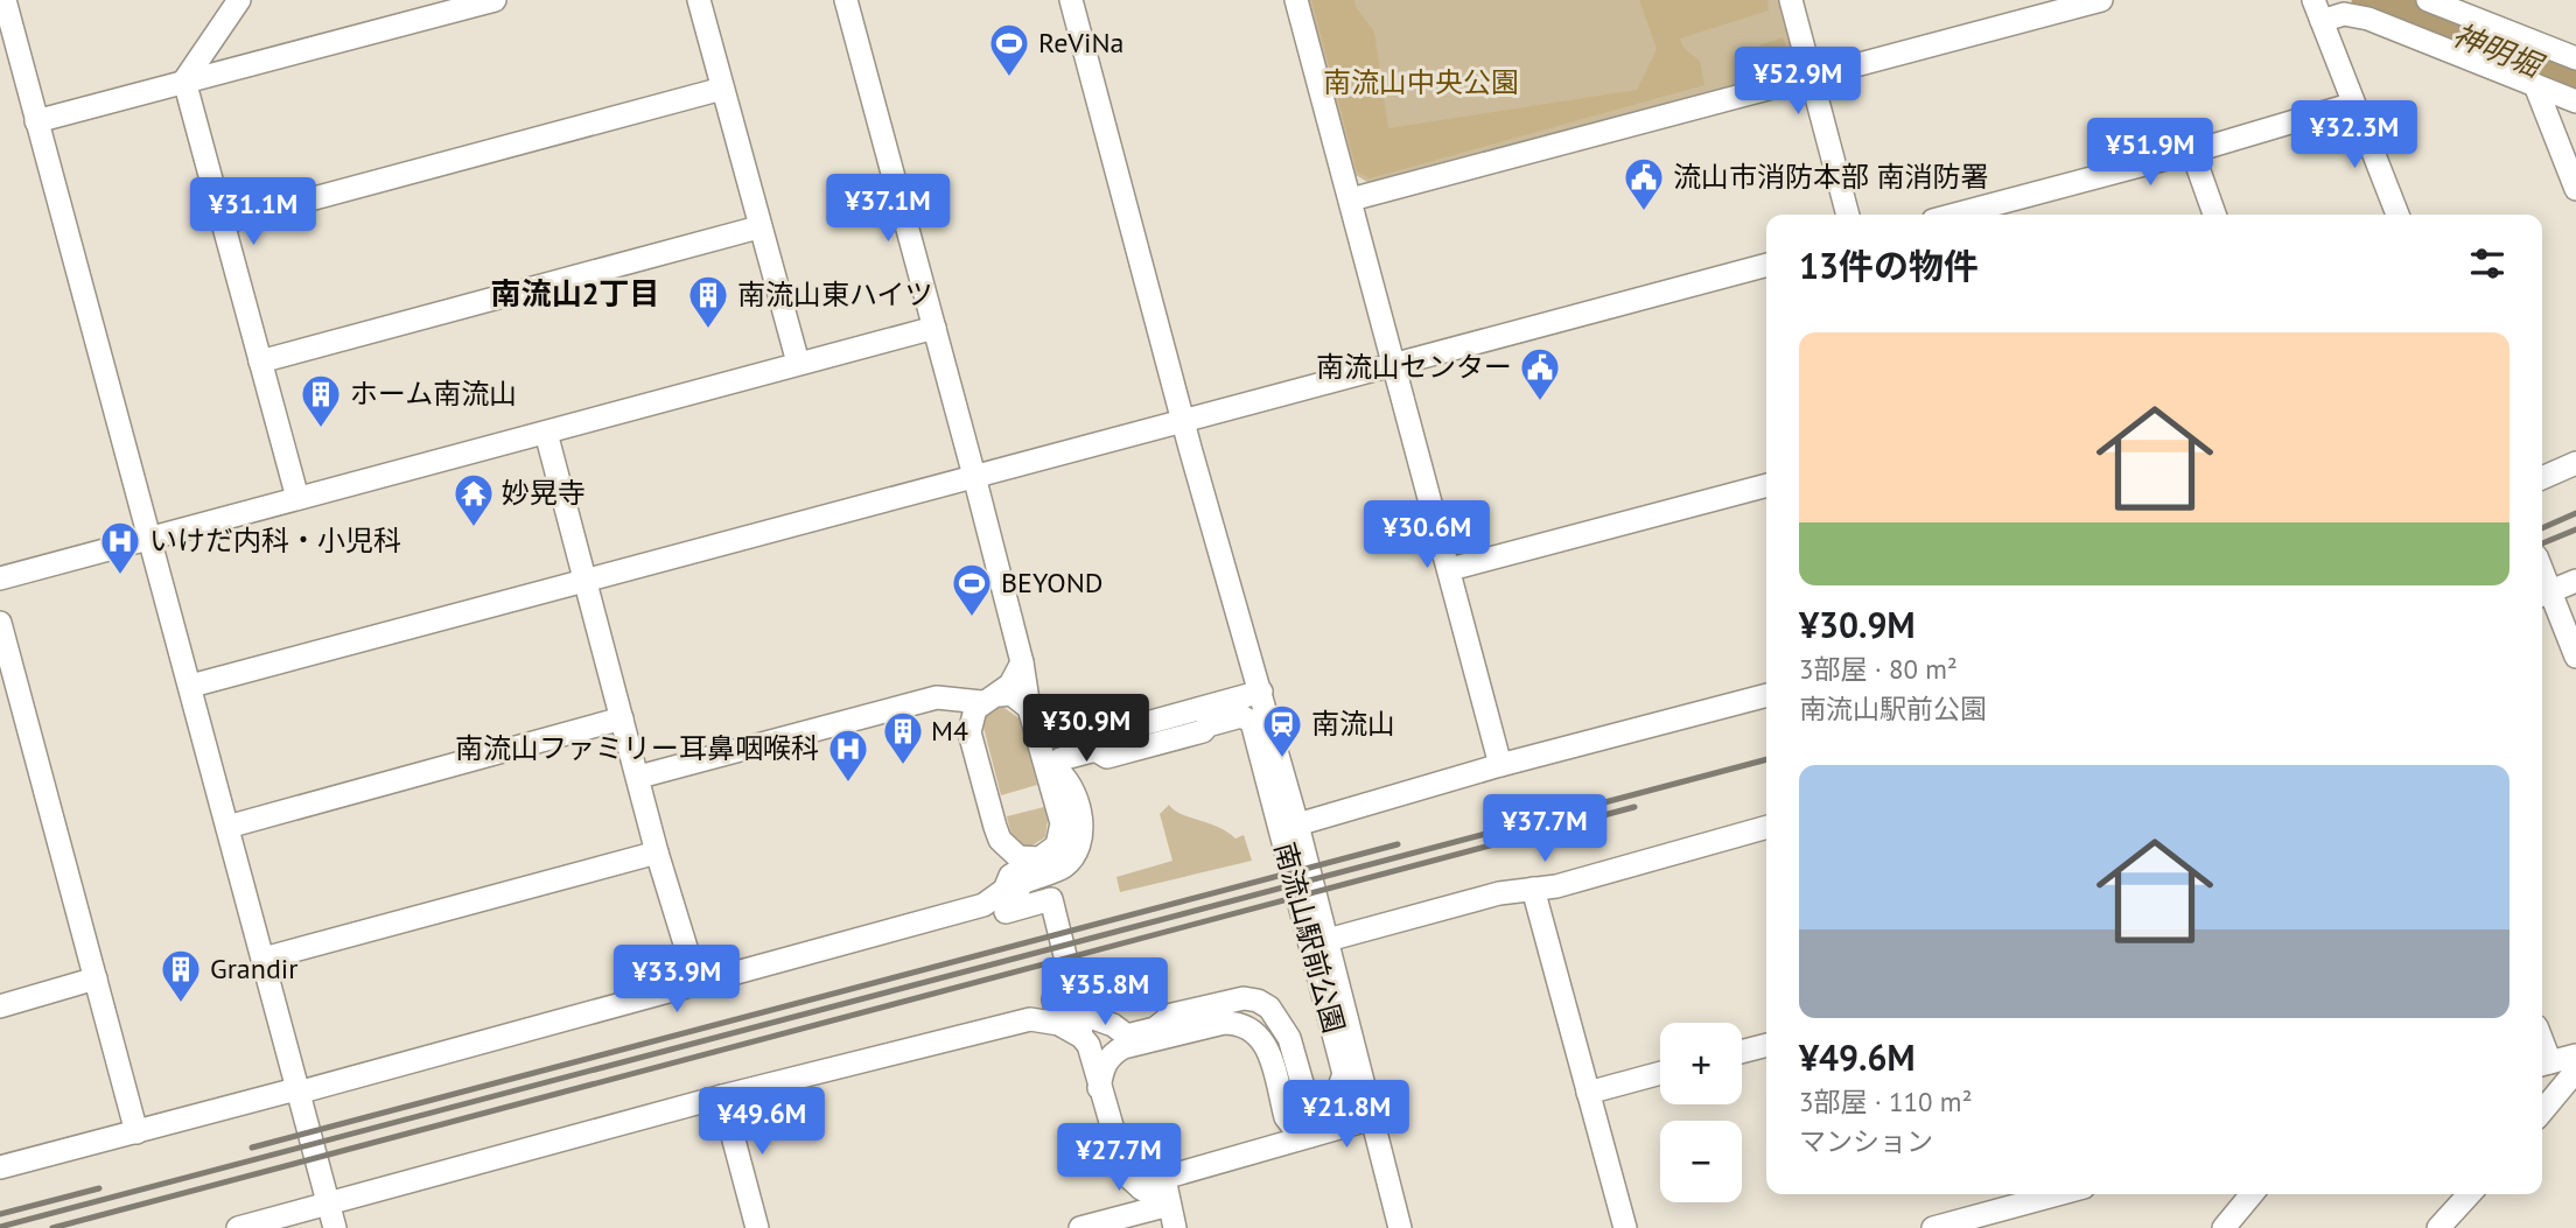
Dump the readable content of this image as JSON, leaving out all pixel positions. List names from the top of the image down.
{
  "streets": {
    "street": ["南流山駅前公園"]
  },
  "districts": ["南流山2丁目"],
  "water": ["神明堀"],
  "parks": ["南流山中央公園"],
  "places": {
    "sports": ["ReViNa", "BEYOND"],
    "public building": ["流山市消防本部 南消防署", "南流山センター"],
    "building": [
      "南流山東ハイツ",
      "ホーム南流山",
      "M4",
      "Grandir"
    ],
    "temple": ["妙晃寺"],
    "hospital": ["いけだ内科・小児科", "南流山ファミリー耳鼻咽喉科"],
    "station": ["南流山"]
  },
  "page": {
    "price": [
      "¥52.9M",
      "¥32.3M",
      "¥51.9M",
      "¥37.1M",
      "¥31.1M",
      "¥30.6M",
      "¥30.9M",
      "¥37.7M",
      "¥33.9M",
      "¥35.8M",
      "¥21.8M",
      "¥49.6M",
      "¥27.7M"
    ],
    "heading": "13件の物件",
    "list": [
      {
        "name": "¥30.9M",
        "note": "3部屋 · 80 m² · 南流山駅前公園"
      },
      {
        "name": "¥49.6M",
        "note": "3部屋 · 110 m² · マンション"
      }
    ],
    "map_buttons": ["+", "−"]
  }
}
